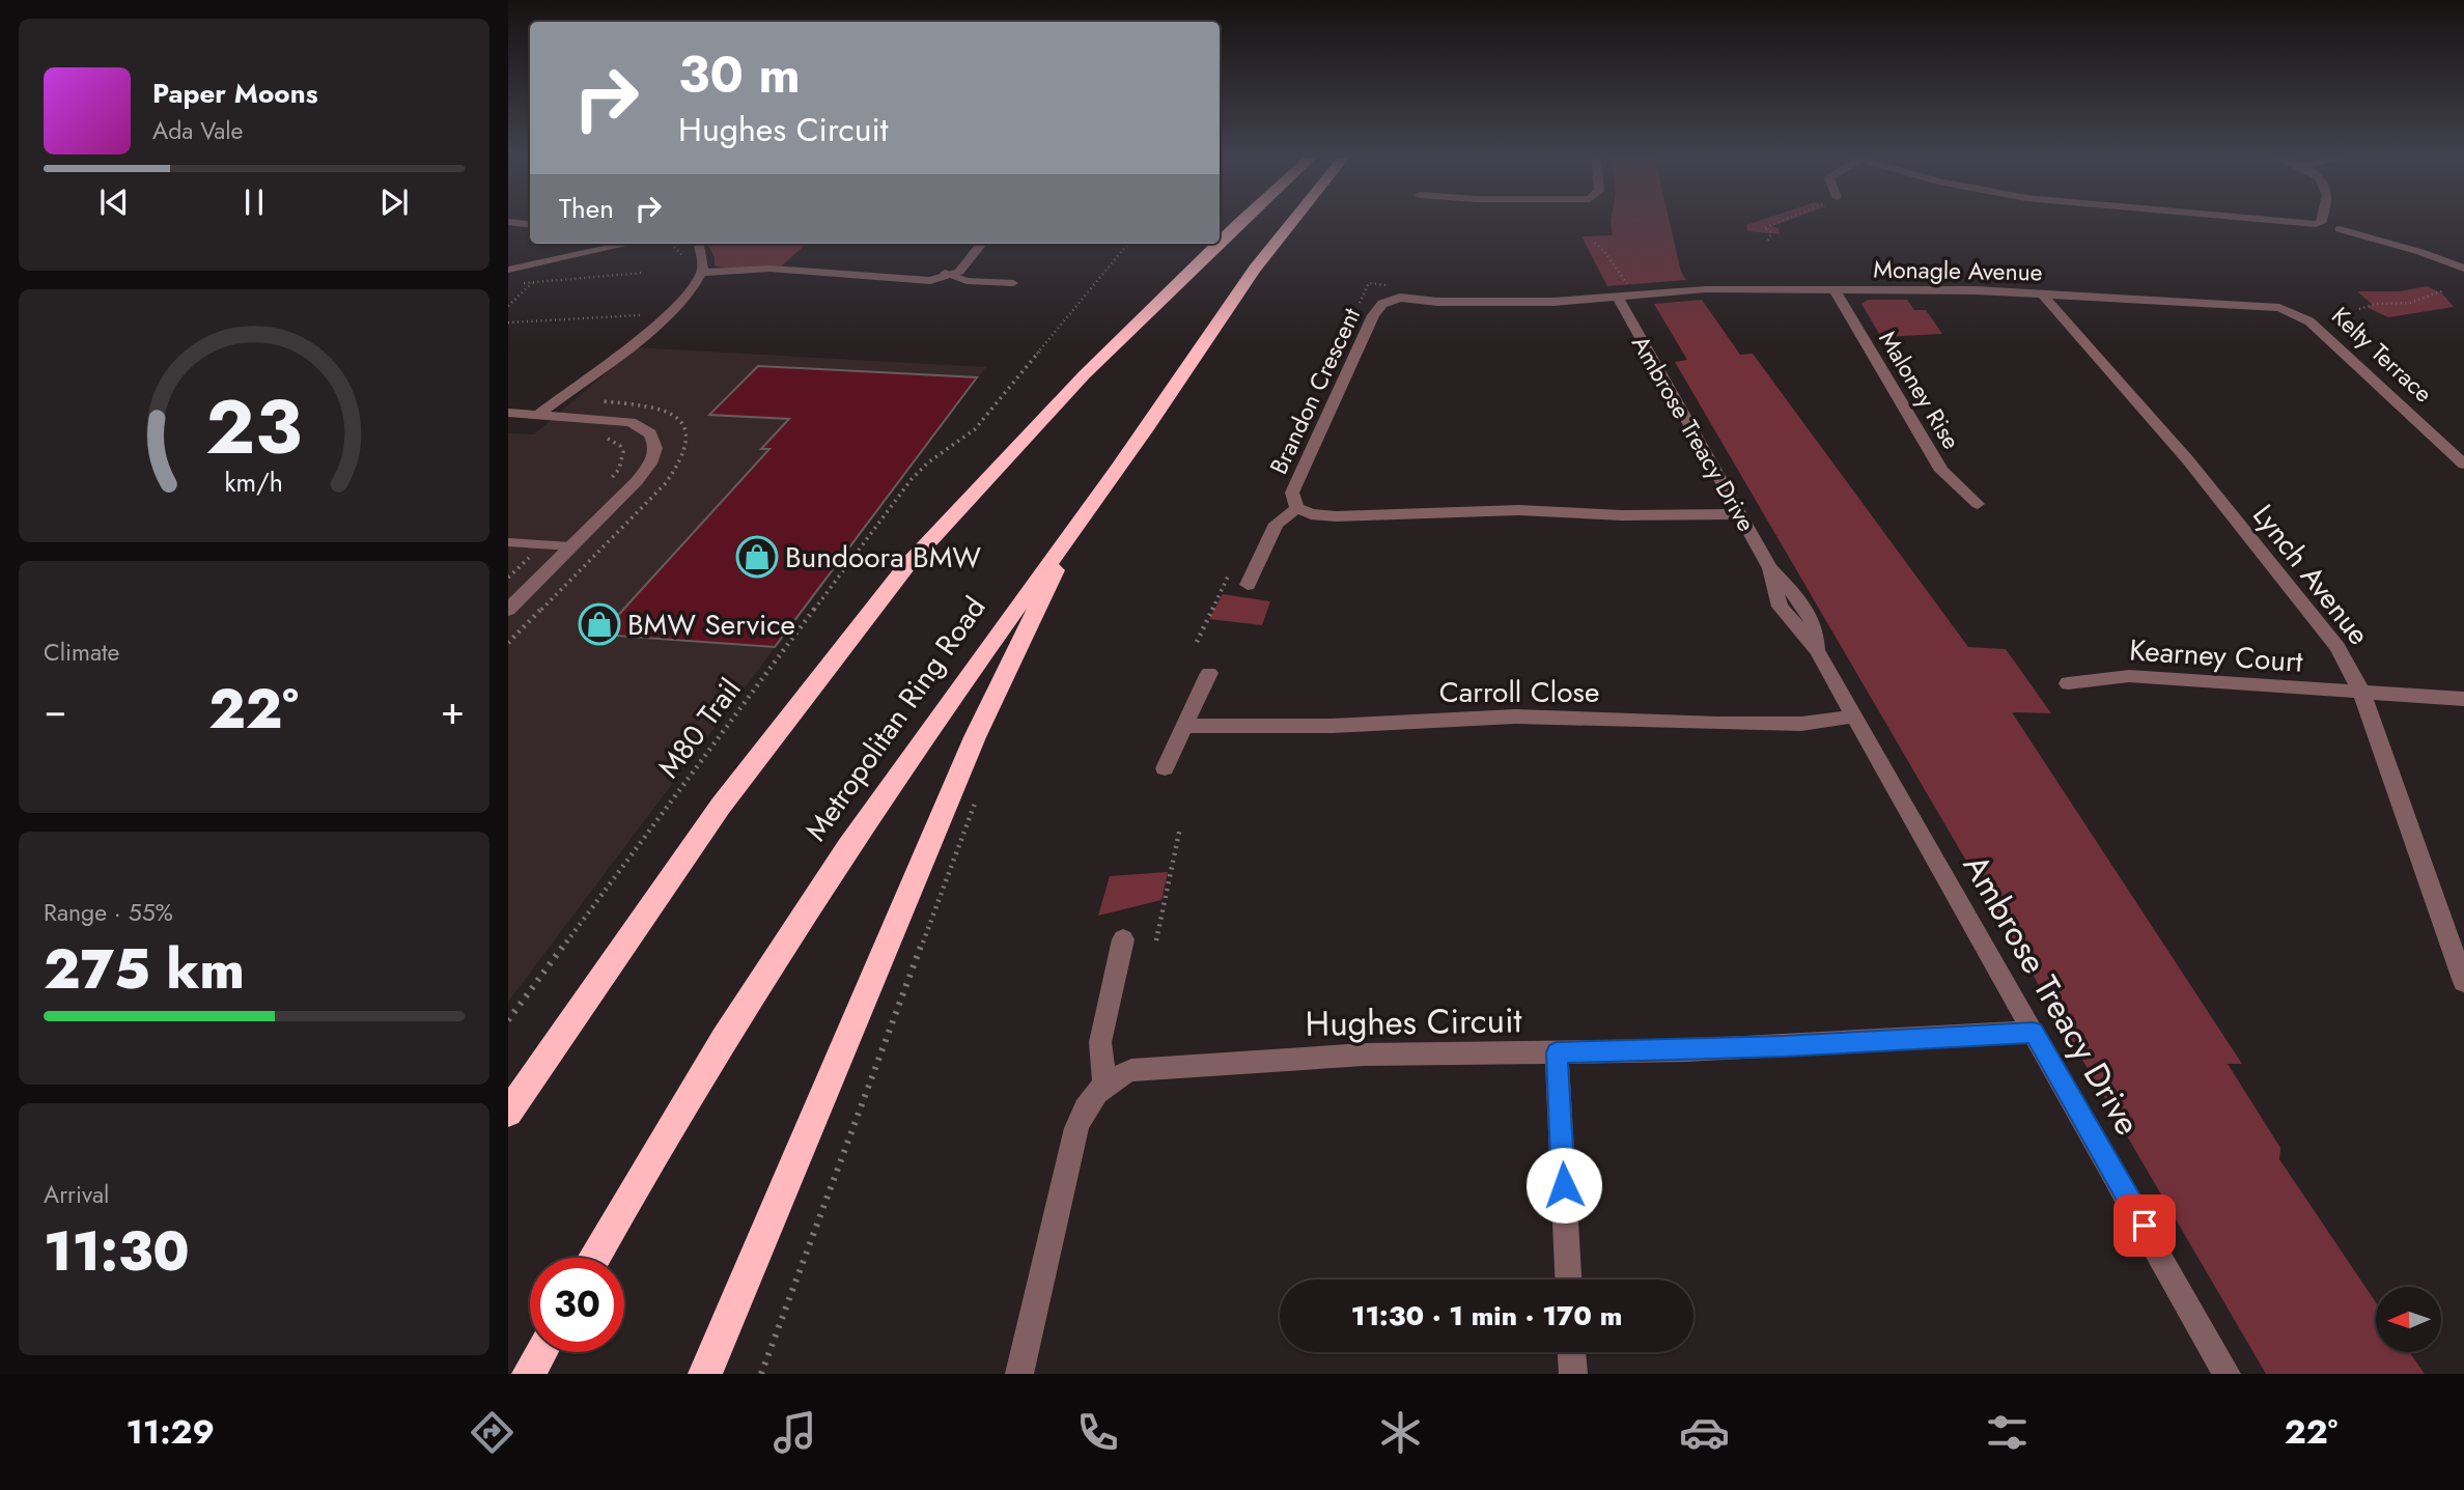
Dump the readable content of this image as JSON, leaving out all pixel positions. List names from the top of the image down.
{
  "streets": {
    "highway": ["Metropolitan Ring Road"],
    "street": [
      "Monagle Avenue",
      "Kelty Terrace",
      "Maloney Rise",
      "Brandon Crescent",
      "Ambrose Treacy Drive",
      "Lynch Avenue",
      "Kearney Court",
      "Carroll Close",
      "Hughes Circuit"
    ],
    "path": ["M80 Trail"]
  },
  "crossings": [
    ["Monagle Avenue", "Kelty Terrace"],
    ["Monagle Avenue", "Maloney Rise"],
    ["Monagle Avenue", "Brandon Crescent"],
    ["Monagle Avenue", "Ambrose Treacy Drive"],
    ["Monagle Avenue", "Lynch Avenue"],
    ["Brandon Crescent", "Ambrose Treacy Drive"],
    ["Ambrose Treacy Drive", "Carroll Close"],
    ["Ambrose Treacy Drive", "Hughes Circuit"],
    ["Lynch Avenue", "Kearney Court"]
  ],
  "places": {
    "shop": ["Bundoora BMW", "BMW Service"]
  },
  "north": "left",
  "page": {
    "turn": ["30 m", "Hughes Circuit"],
    "song": ["Paper Moons", "Ada Vale"],
    "then": "Then",
    "tile": [
      "Climate",
      ["Range · 55%", "275 km"],
      ["Arrival", "11:30"]
    ],
    "heat": ["−", "22°", "+"],
    "limit": "30",
    "trip": "11:30 · 1 min · 170 m",
    "tabs": ["11:29", "22°"],
    "gauge": ["23", "km/h"]
  }
}
